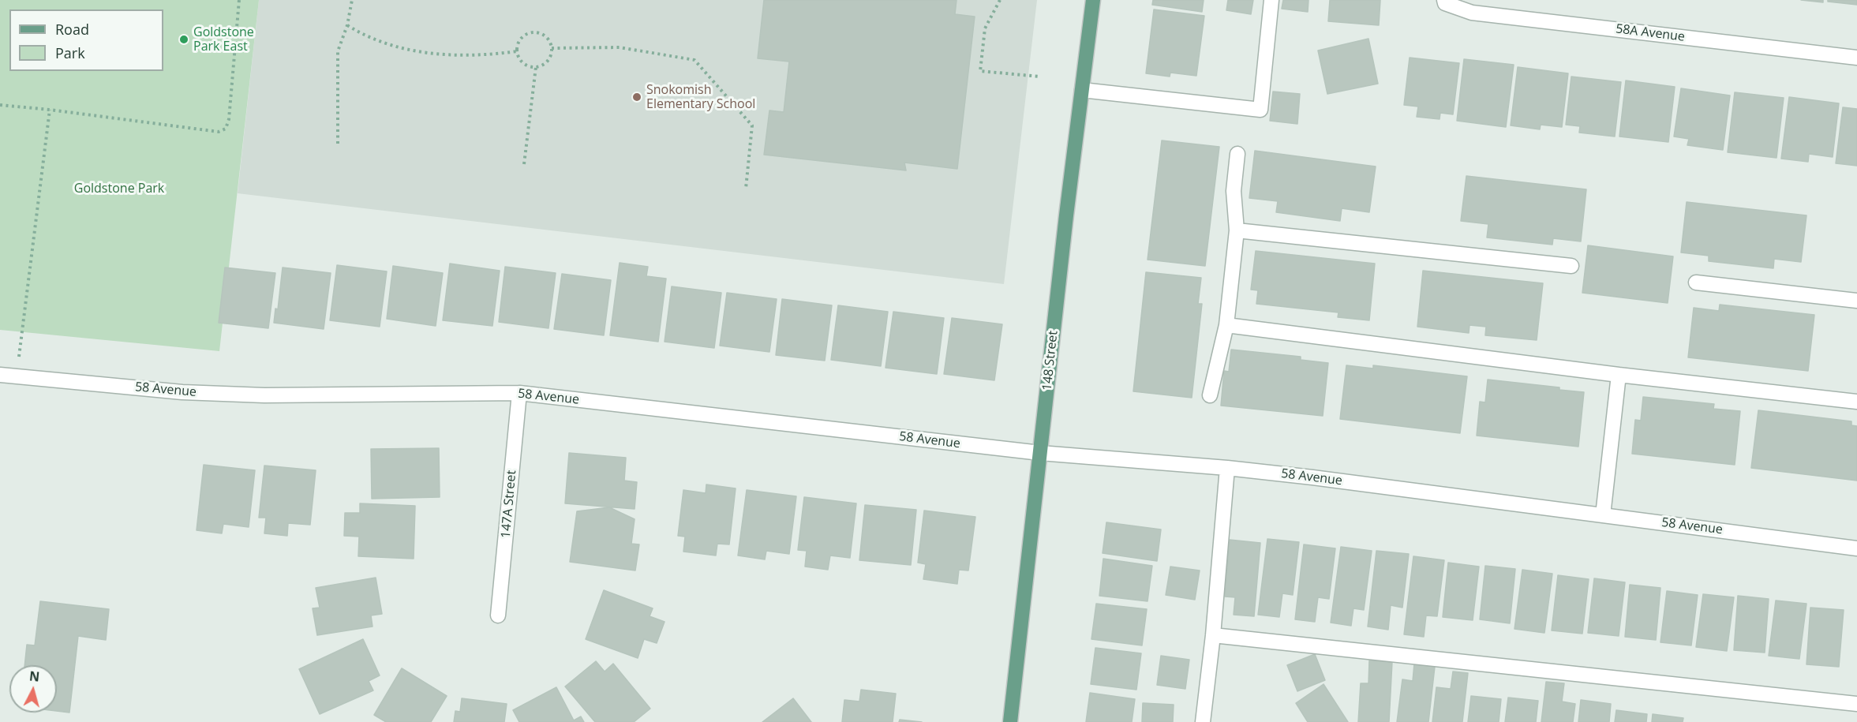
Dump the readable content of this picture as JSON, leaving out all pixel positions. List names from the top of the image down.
{
  "streets": {
    "main road": ["148 Street"],
    "street": ["58A Avenue", "58 Avenue", "147A Street"]
  },
  "crossings": [
    ["148 Street", "58 Avenue"],
    ["58 Avenue", "147A Street"]
  ],
  "parks": ["Goldstone Park"],
  "places": ["Goldstone Park East", "Snokomish Elementary School"],
  "legend": ["Road", "Park"],
  "north": "top"
}
